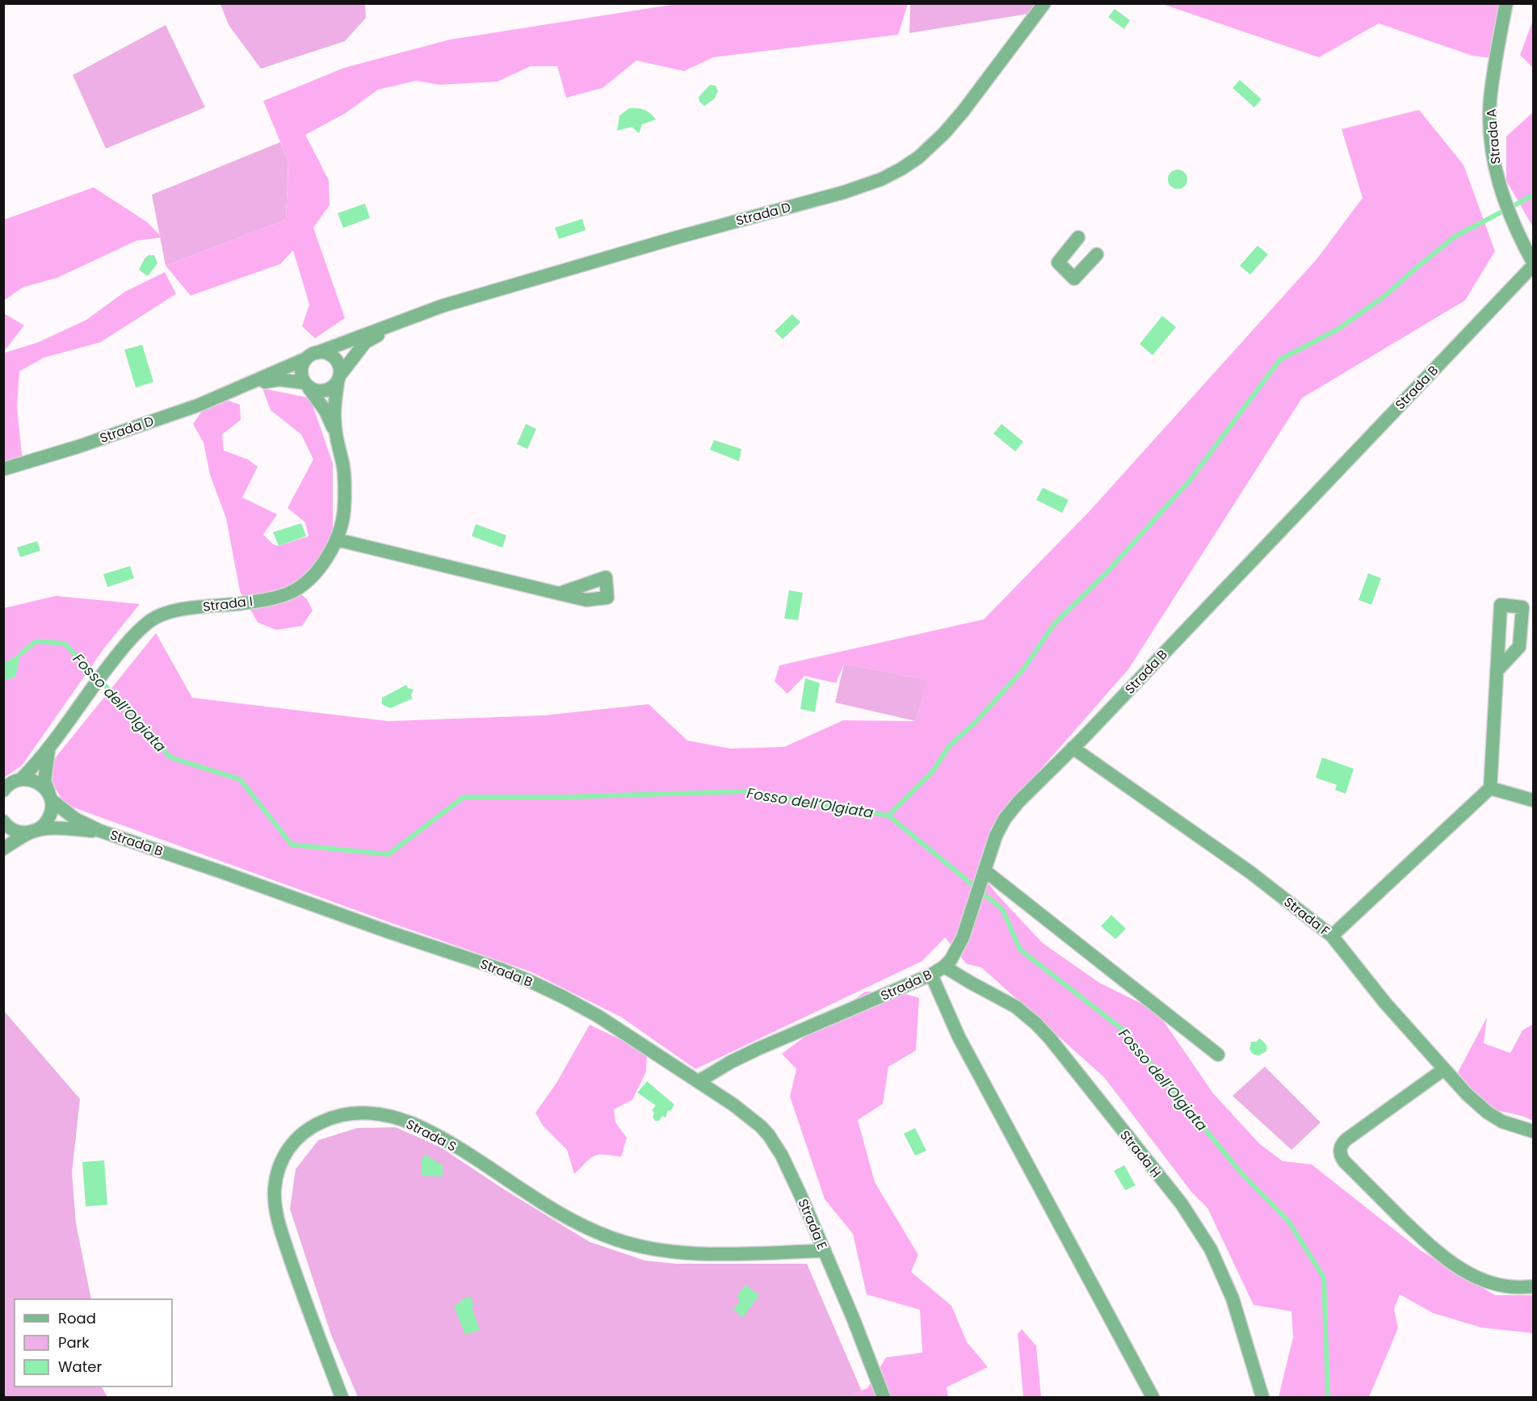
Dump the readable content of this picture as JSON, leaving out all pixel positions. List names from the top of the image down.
{
  "streets": {
    "street": [
      "Strada A",
      "Strada D",
      "Strada B",
      "Strada I",
      "Strada F",
      "Strada S",
      "Strada H",
      "Strada E"
    ]
  },
  "crossings": [
    ["Strada A", "Strada B"],
    ["Strada D", "Strada I"],
    ["Strada B", "Strada I"],
    ["Strada B", "Strada F"],
    ["Strada B", "Strada H"],
    ["Strada B", "Strada E"],
    ["Strada S", "Strada E"]
  ],
  "water": ["Fosso dell’Olgiata"],
  "legend": ["Road", "Park", "Water"]
}
